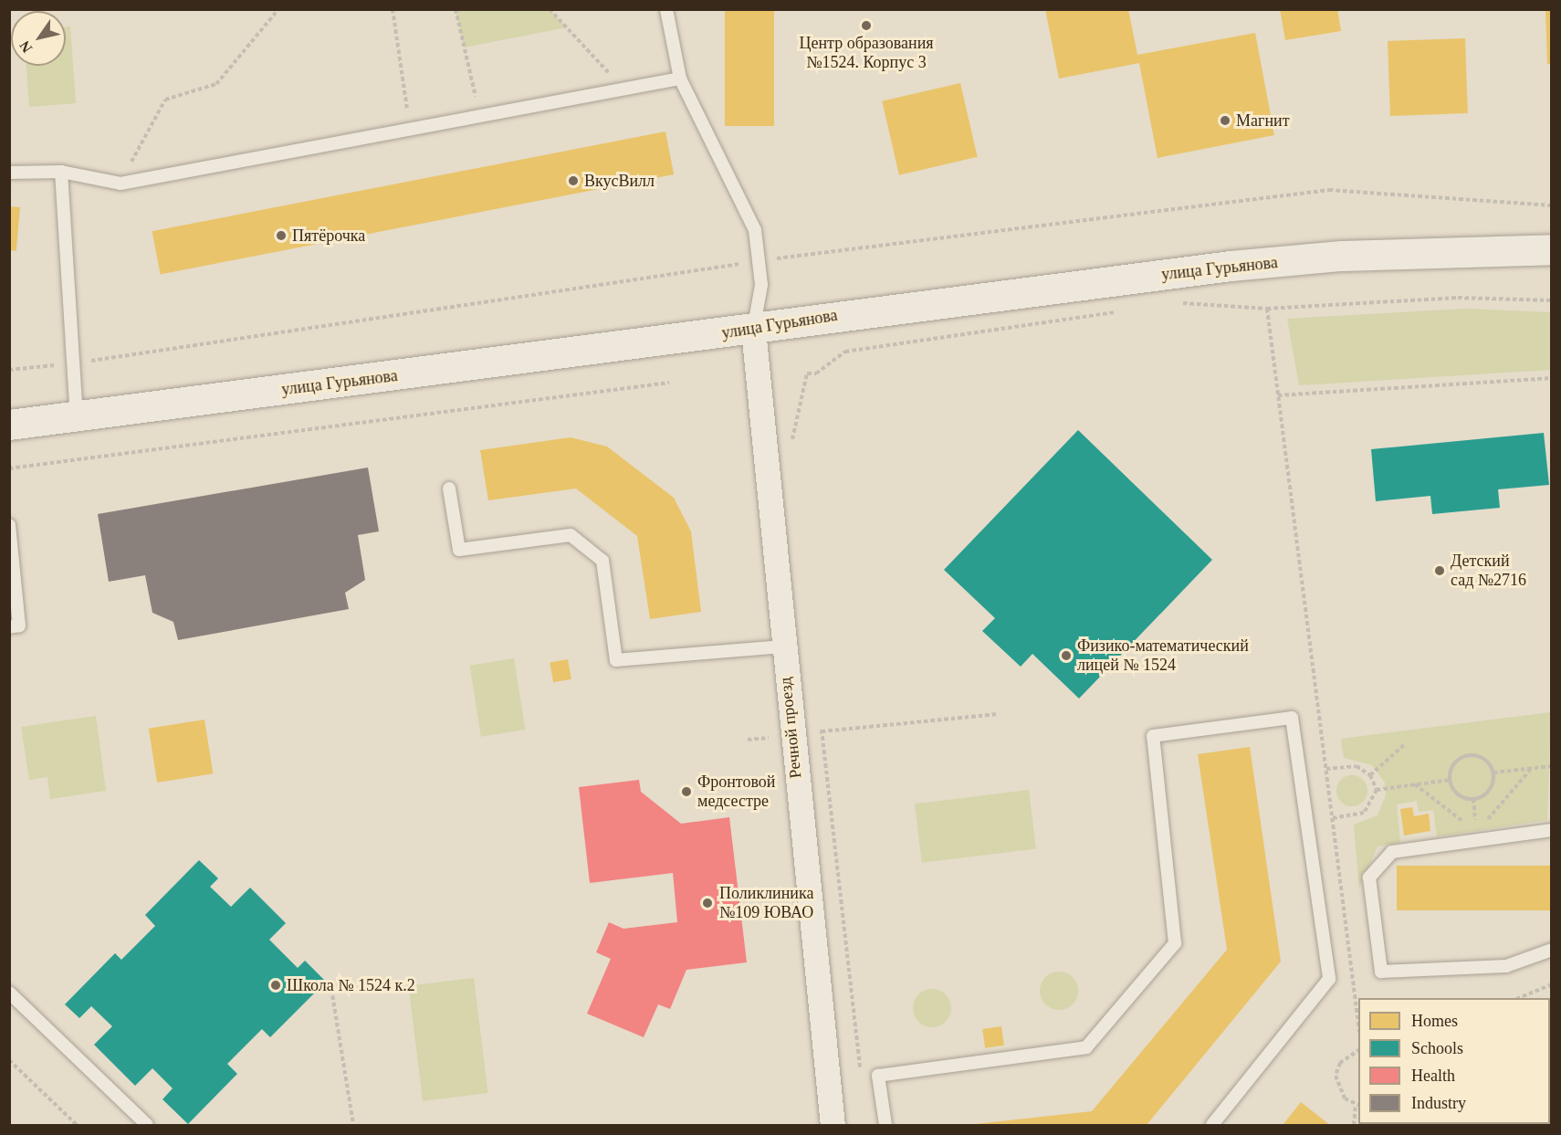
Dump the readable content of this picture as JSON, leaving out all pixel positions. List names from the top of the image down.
{
  "streets": {
    "main road": ["улица Гурьянова"],
    "street": ["Речной проезд"]
  },
  "crossings": [
    ["улица Гурьянова", "Речной проезд"]
  ],
  "places": [
    "Центр образования №1524. Корпус 3",
    "Магнит",
    "ВкусВилл",
    "Пятёрочка",
    "Детский сад №2716",
    "Физико-математический лицей № 1524",
    "Фронтовой медсестре",
    "Поликлиника №109 ЮВАО",
    "Школа № 1524 к.2"
  ],
  "legend": [
    "Homes",
    "Schools",
    "Health",
    "Industry"
  ],
  "north": "bottom left"
}
